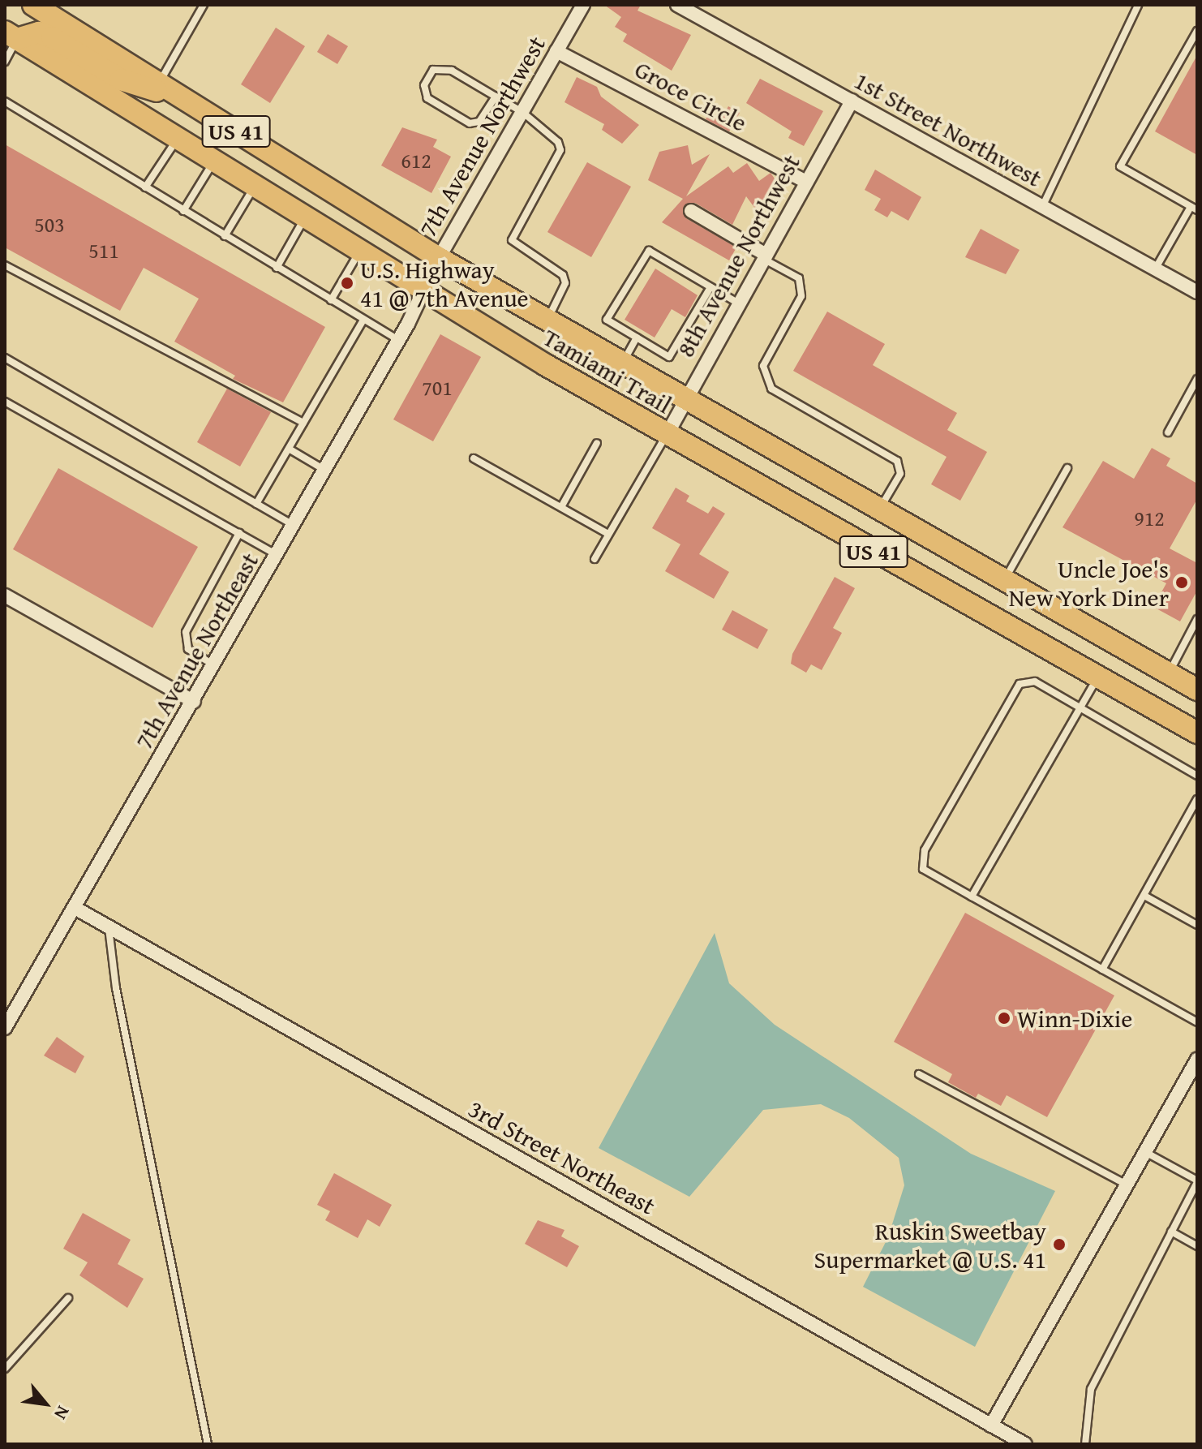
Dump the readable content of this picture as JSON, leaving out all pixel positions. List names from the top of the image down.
{
  "streets": {
    "main road": ["US 41", "Tamiami Trail"],
    "street": [
      "Groce Circle",
      "1st Street Northwest",
      "7th Avenue Northwest",
      "8th Avenue Northwest",
      "7th Avenue Northeast",
      "3rd Street Northeast"
    ]
  },
  "crossings": [
    ["Groce Circle", "7th Avenue Northwest"],
    ["Groce Circle", "8th Avenue Northwest"],
    ["1st Street Northwest", "8th Avenue Northwest"],
    ["7th Avenue Northwest", "Tamiami Trail"],
    ["7th Avenue Northwest", "7th Avenue Northeast"],
    ["8th Avenue Northwest", "Tamiami Trail"],
    ["Tamiami Trail", "7th Avenue Northeast"],
    ["7th Avenue Northeast", "3rd Street Northeast"]
  ],
  "places": [
    "U.S. Highway 41 @ 7th Avenue",
    "Uncle Joe's New York Diner",
    "Winn-Dixie",
    "Ruskin Sweetbay Supermarket @ U.S. 41"
  ],
  "house_numbers": [
    "612",
    "503",
    "511",
    "701",
    "912"
  ],
  "north": "bottom right"
}
